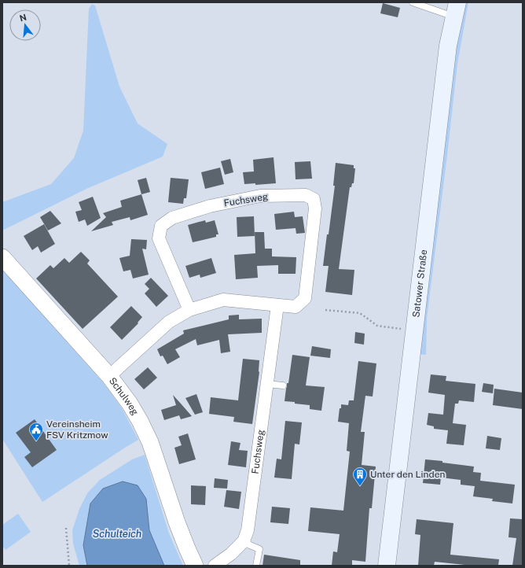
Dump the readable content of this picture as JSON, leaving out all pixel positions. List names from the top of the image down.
{
  "streets": {
    "main road": ["Satower Straße"],
    "street": ["Fuchsweg", "Schulweg"]
  },
  "crossings": [
    ["Fuchsweg", "Schulweg"]
  ],
  "water": ["Schulteich"],
  "places": {
    "public building": ["Vereinsheim FSV Kritzmow"],
    "building": ["Unter den Linden"]
  },
  "north": "top"
}
